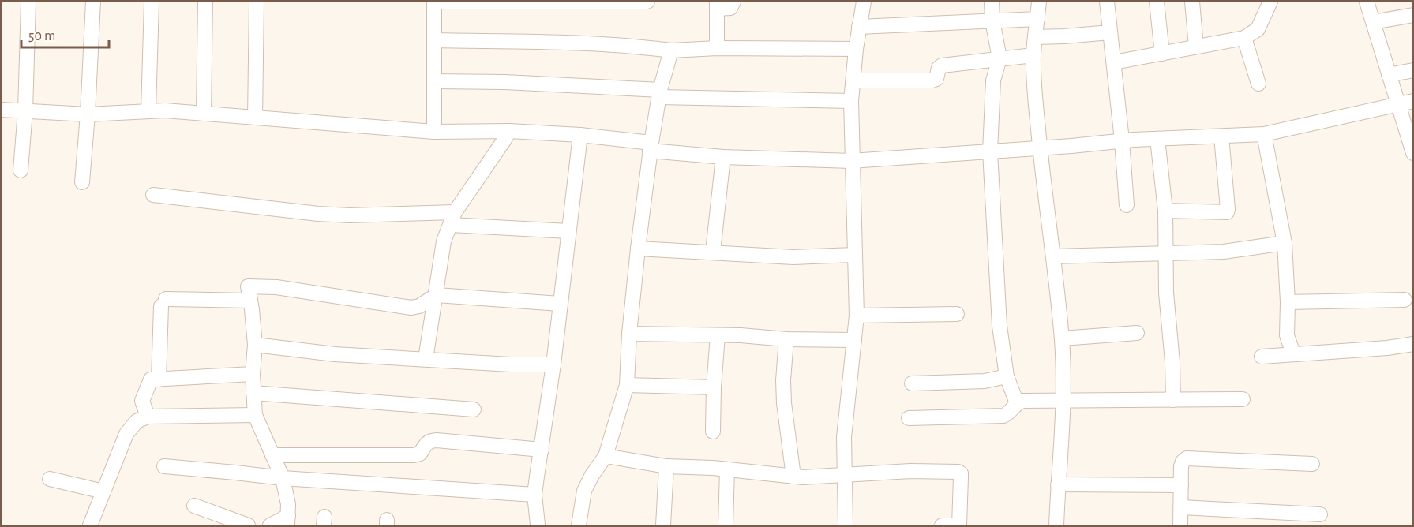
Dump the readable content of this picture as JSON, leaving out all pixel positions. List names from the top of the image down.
{
  "scale_bar": "50 m"
}
